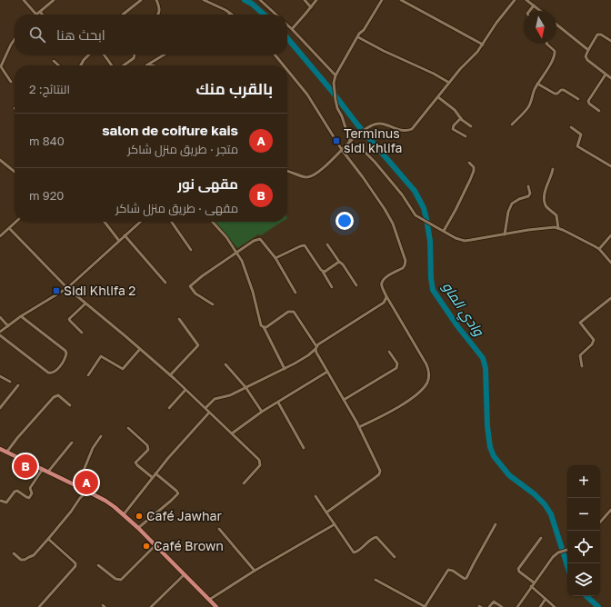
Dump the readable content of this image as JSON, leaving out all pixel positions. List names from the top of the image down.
{
  "water": ["وادي الماو"],
  "places": {
    "transit": ["Terminus sidi khlifa", "Sidi Khlifa 2"],
    "other": ["Café Jawhar", "Café Brown"]
  },
  "north": "bottom",
  "page": {
    "search": "ابحث هنا",
    "heading": ["بالقرب منك", "النتائج: 2"],
    "list": [
      {
        "mark": "A",
        "name": "salon de coifure kais",
        "note": "متجر · طريق منزل شاكر",
        "value": "840 m"
      },
      {
        "mark": "B",
        "name": "مقهى نور",
        "note": "مقهى · طريق منزل شاكر",
        "value": "920 m"
      }
    ],
    "pins": ["B", "A"],
    "map_buttons": ["+", "−"]
  }
}
